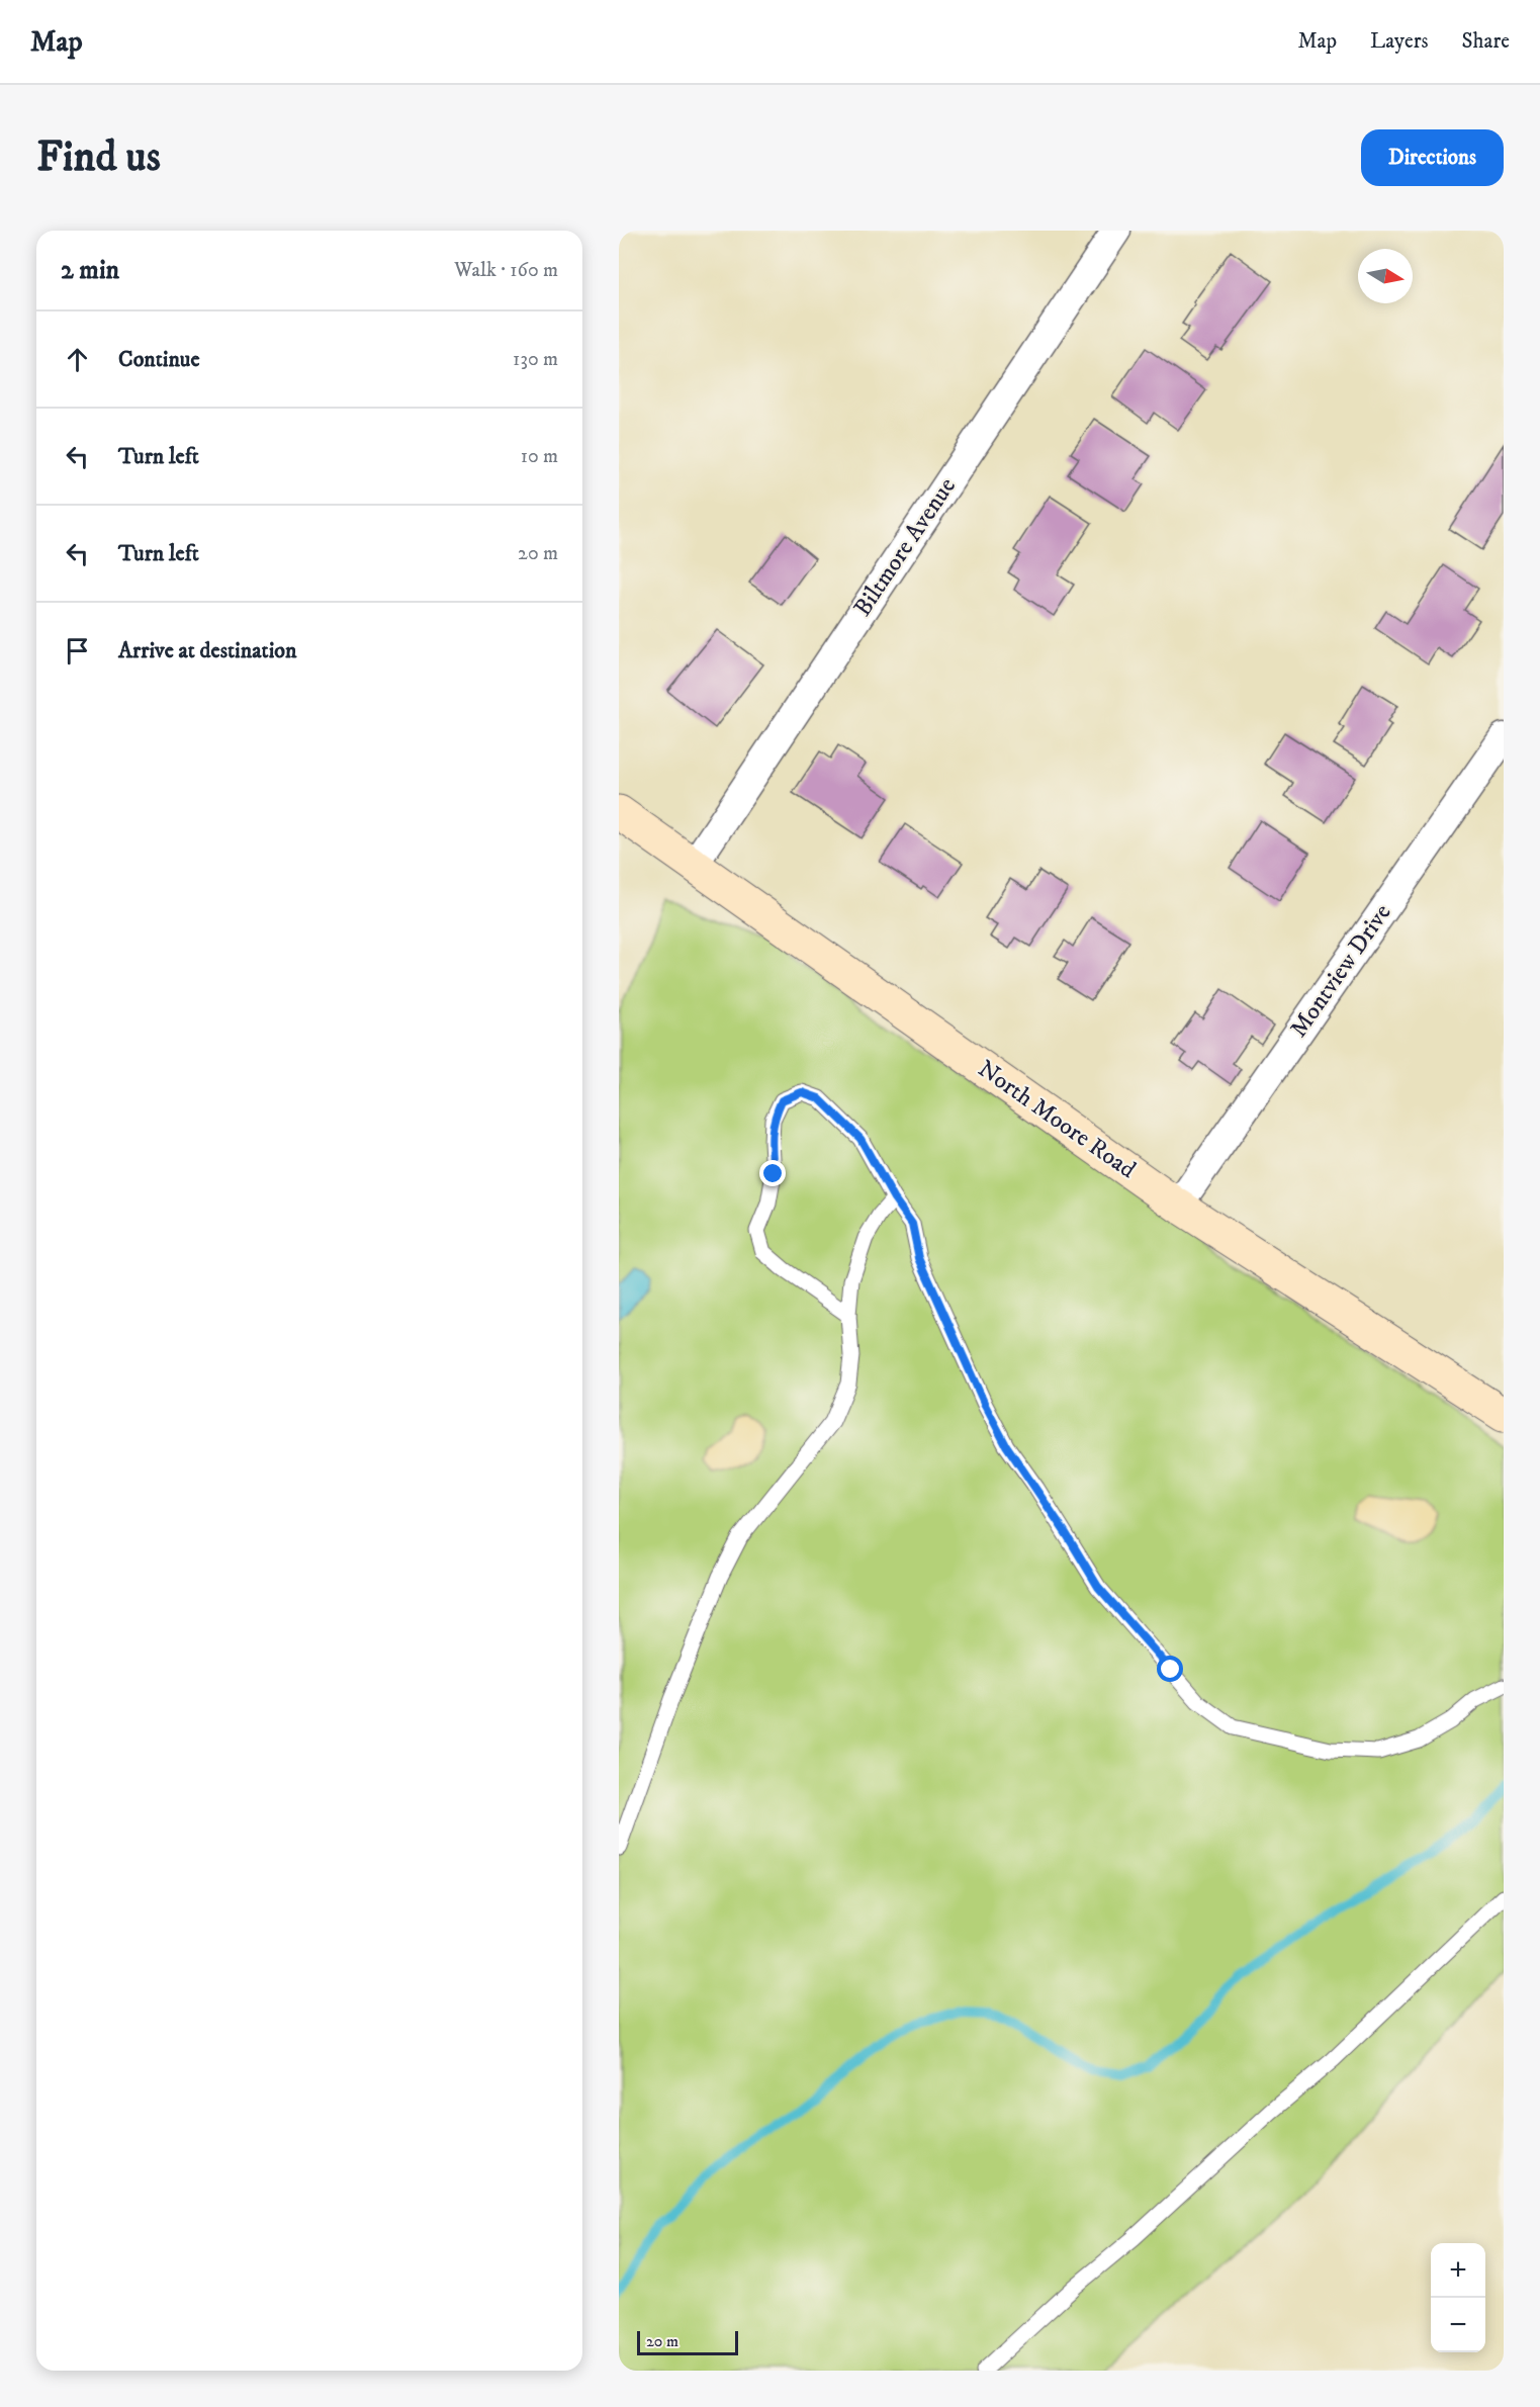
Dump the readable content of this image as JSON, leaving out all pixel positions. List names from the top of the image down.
{
  "streets": {
    "main road": ["North Moore Road"],
    "street": ["Biltmore Avenue", "Montview Drive"]
  },
  "crossings": [
    ["Biltmore Avenue", "North Moore Road"],
    ["Montview Drive", "North Moore Road"]
  ],
  "scale_bar": "20 m",
  "north": "right",
  "page": {
    "header": "Map",
    "nav": ["Map", "Layers", "Share"],
    "buttons": "Directions",
    "title": "Find us",
    "heading": ["2 min", "Walk · 160 m"],
    "list": [
      ["Continue", "130 m"],
      ["Turn left", "10 m"],
      ["Turn left", "20 m"],
      "Arrive at destination"
    ],
    "map_buttons": ["+", "−"],
    "scale": "20 m"
  }
}
